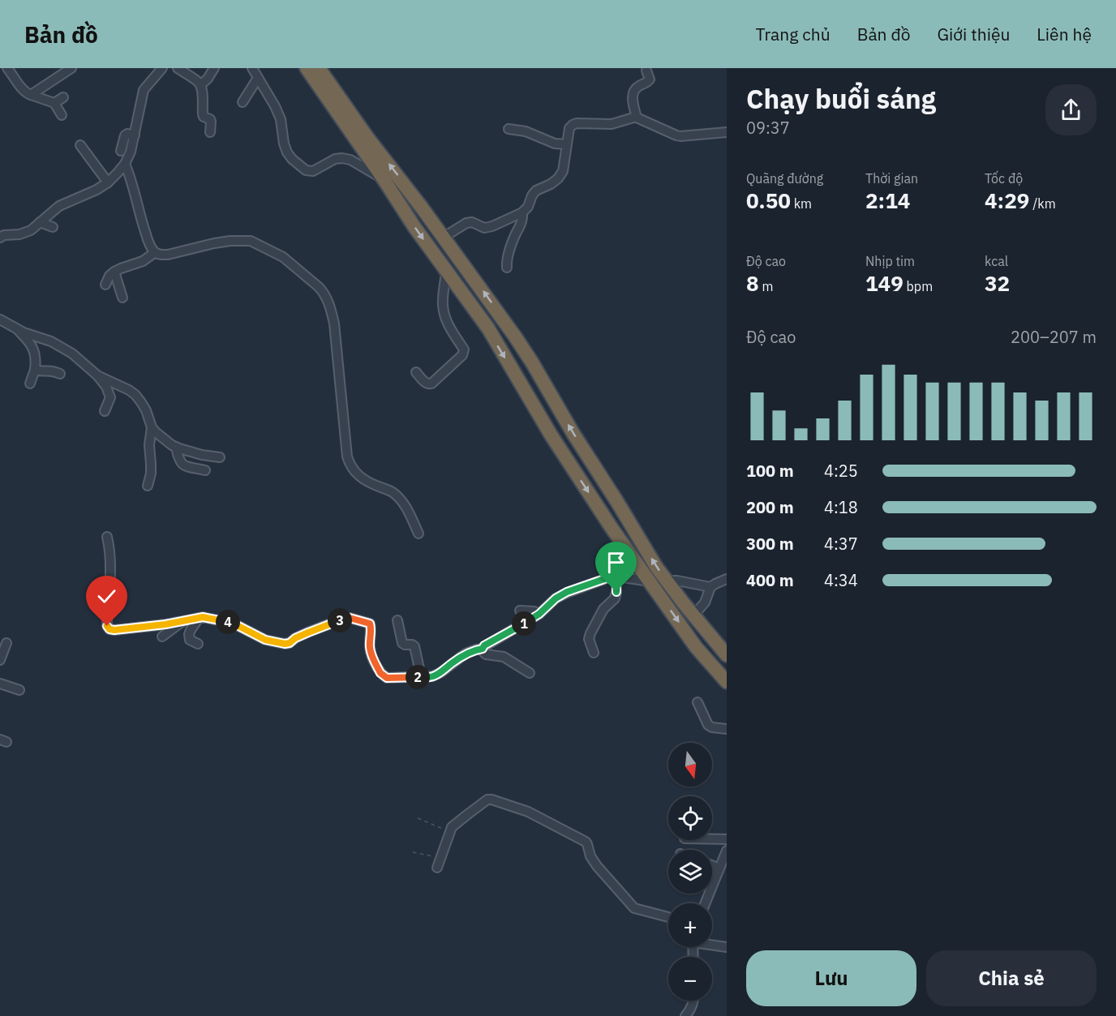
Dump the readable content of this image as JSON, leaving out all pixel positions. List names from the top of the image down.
{
  "north": "bottom",
  "page": {
    "header": "Bản đồ",
    "nav": [
      "Trang chủ",
      "Bản đồ",
      "Giới thiệu",
      "Liên hệ"
    ],
    "heading": ["Chạy buổi sáng", "09:37"],
    "stats": [
      ["Quãng đường", "0.50 km"],
      ["Thời gian", "2:14"],
      ["Tốc độ", "4:29 /km"],
      ["Độ cao", "8 m"],
      ["Nhịp tim", "149 bpm"],
      ["kcal", "32"]
    ],
    "chart": ["Độ cao", "200–207 m"],
    "list": [
      {
        "name": "100 m",
        "note": "4:25"
      },
      {
        "name": "200 m",
        "note": "4:18"
      },
      {
        "name": "300 m",
        "note": "4:37"
      },
      {
        "name": "400 m",
        "note": "4:34"
      }
    ],
    "pins": [
      "3",
      "4",
      "1",
      "2"
    ],
    "map_buttons": ["+", "−"],
    "buttons": ["Lưu", "Chia sẻ"]
  }
}
